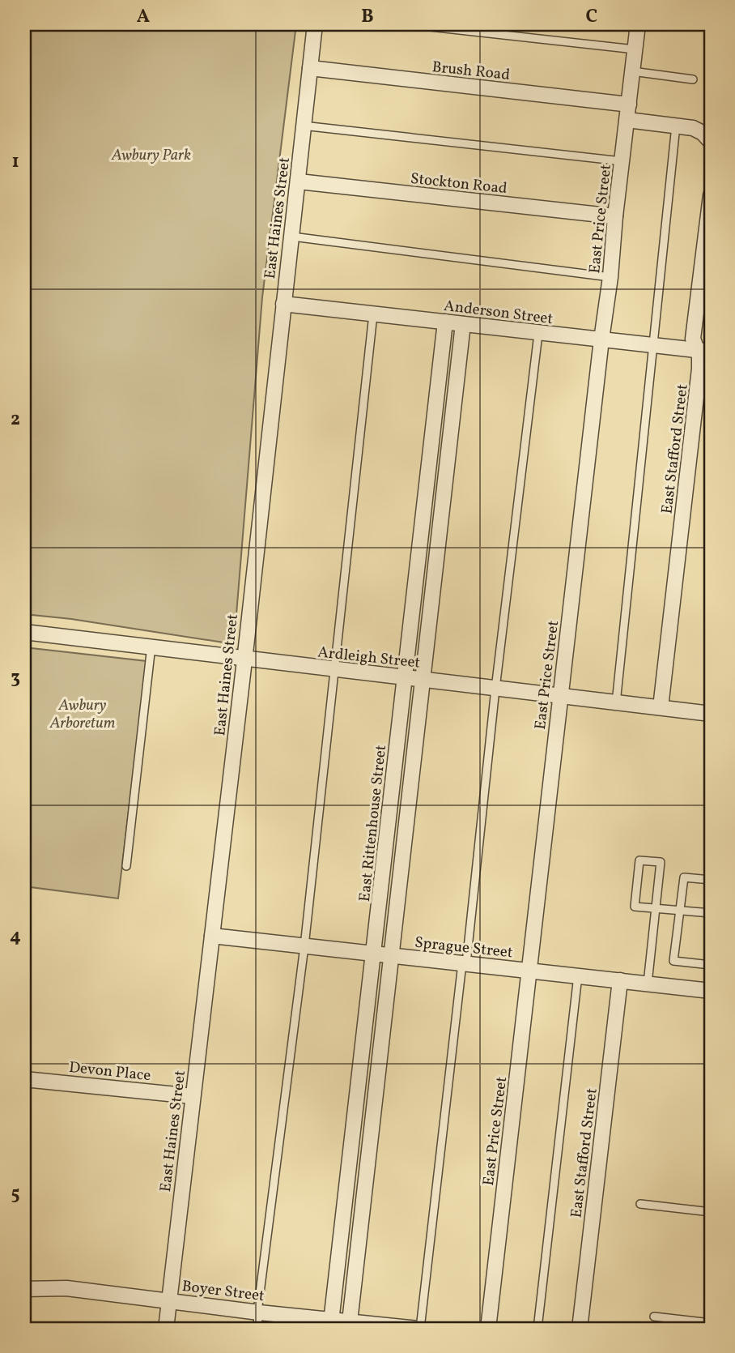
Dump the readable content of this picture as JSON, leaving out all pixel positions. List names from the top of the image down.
{
  "streets": {
    "street": [
      "Brush Road",
      "Stockton Road",
      "East Haines Street",
      "East Price Street",
      "Anderson Street",
      "East Stafford Street",
      "Ardleigh Street",
      "East Rittenhouse Street",
      "Sprague Street",
      "Devon Place",
      "Boyer Street"
    ]
  },
  "crossings": [
    ["Brush Road", "East Haines Street"],
    ["Brush Road", "East Price Street"],
    ["Stockton Road", "East Haines Street"],
    ["Stockton Road", "East Price Street"],
    ["East Haines Street", "Anderson Street"],
    ["East Haines Street", "Ardleigh Street"],
    ["East Haines Street", "Sprague Street"],
    ["East Haines Street", "Devon Place"],
    ["East Haines Street", "Boyer Street"],
    ["East Price Street", "Anderson Street"],
    ["East Price Street", "Ardleigh Street"],
    ["East Price Street", "Sprague Street"],
    ["Anderson Street", "East Stafford Street"],
    ["Anderson Street", "East Rittenhouse Street"],
    ["East Stafford Street", "Ardleigh Street"],
    ["East Stafford Street", "Sprague Street"],
    ["Ardleigh Street", "East Rittenhouse Street"],
    ["East Rittenhouse Street", "Sprague Street"],
    ["East Rittenhouse Street", "Boyer Street"]
  ],
  "parks": ["Awbury Park", "Awbury Arboretum"],
  "grid": {
    "columns": ["A", "B", "C"],
    "rows": [
      "1",
      "2",
      "3",
      "4",
      "5"
    ]
  }
}
